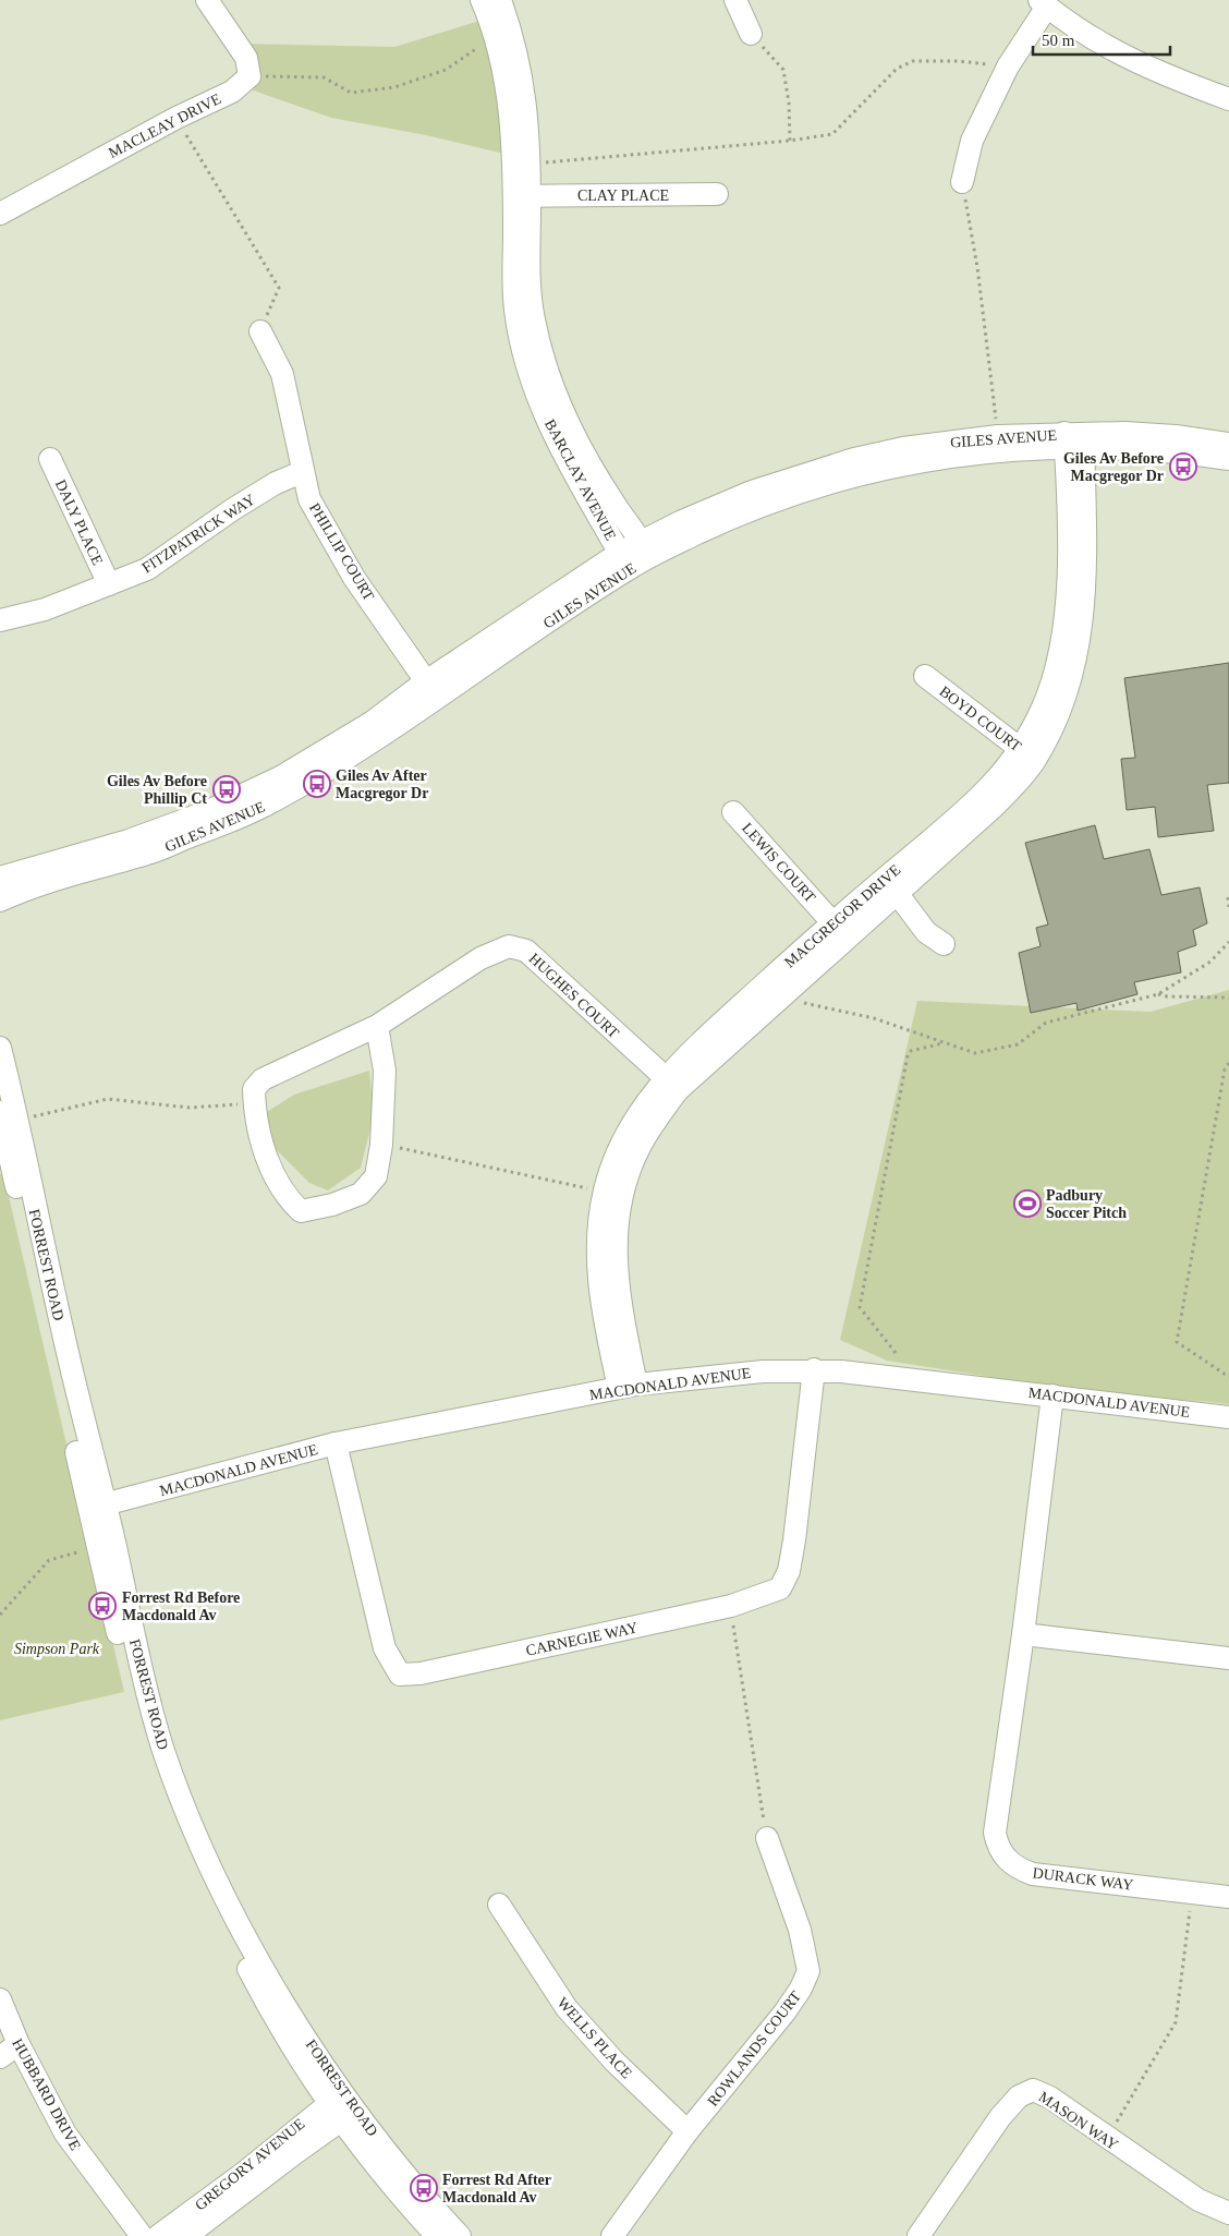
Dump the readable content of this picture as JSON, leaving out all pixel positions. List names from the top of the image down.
{
  "streets": {
    "street": [
      "MACLEAY DRIVE",
      "CLAY PLACE",
      "GILES AVENUE",
      "BARCLAY AVENUE",
      "DALY PLACE",
      "FITZPATRICK WAY",
      "PHILLIP COURT",
      "BOYD COURT",
      "LEWIS COURT",
      "MACGREGOR DRIVE",
      "HUGHES COURT",
      "FORREST ROAD",
      "MACDONALD AVENUE",
      "CARNEGIE WAY",
      "DURACK WAY",
      "WELLS PLACE",
      "ROWLANDS COURT",
      "HUBBARD DRIVE",
      "MASON WAY",
      "GREGORY AVENUE"
    ]
  },
  "crossings": [
    ["CLAY PLACE", "BARCLAY AVENUE"],
    ["GILES AVENUE", "BARCLAY AVENUE"],
    ["GILES AVENUE", "PHILLIP COURT"],
    ["GILES AVENUE", "MACGREGOR DRIVE"],
    ["DALY PLACE", "FITZPATRICK WAY"],
    ["FITZPATRICK WAY", "PHILLIP COURT"],
    ["BOYD COURT", "MACGREGOR DRIVE"],
    ["LEWIS COURT", "MACGREGOR DRIVE"],
    ["MACGREGOR DRIVE", "HUGHES COURT"],
    ["MACGREGOR DRIVE", "MACDONALD AVENUE"],
    ["FORREST ROAD", "MACDONALD AVENUE"],
    ["FORREST ROAD", "GREGORY AVENUE"],
    ["MACDONALD AVENUE", "CARNEGIE WAY"],
    ["MACDONALD AVENUE", "DURACK WAY"],
    ["WELLS PLACE", "ROWLANDS COURT"]
  ],
  "parks": ["Simpson Park"],
  "places": {
    "bus stop": [
      "Giles Av Before Macgregor Dr",
      "Giles Av After Macgregor Dr",
      "Giles Av Before Phillip Ct",
      "Forrest Rd Before Macdonald Av",
      "Forrest Rd After Macdonald Av"
    ],
    "sports": ["Padbury Soccer Pitch"]
  },
  "scale_bar": "50 m"
}
